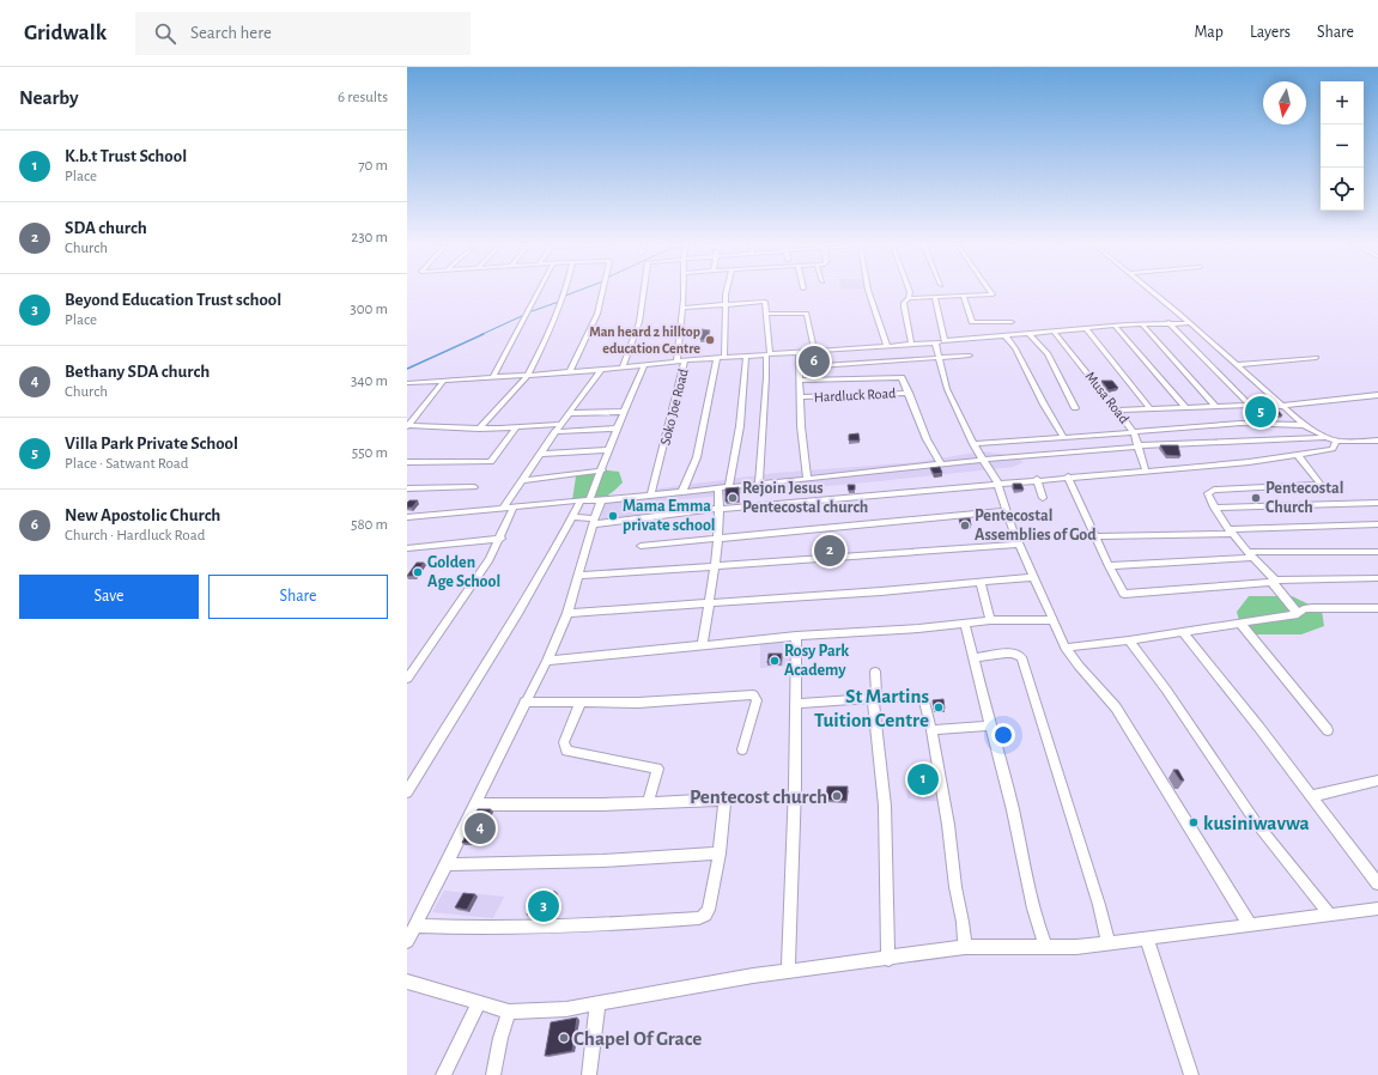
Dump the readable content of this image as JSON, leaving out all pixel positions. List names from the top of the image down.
{
  "streets": {
    "street": ["Hardluck Road", "Musa Road", "Soko Joe Road"]
  },
  "places": [
    "Man heard 2 hilltop education Centre",
    "Rejoin Jesus Pentecostal church",
    "Pentecostal Church",
    "Mama Emma private school",
    "Pentecostal Assemblies of God",
    "Golden Age School",
    "Rosy Park Academy",
    "St Martins Tuition Centre",
    "Pentecost church",
    "kusiniwavwa",
    "Chapel Of Grace"
  ],
  "north": "bottom",
  "page": {
    "header": "Gridwalk",
    "search": "Search here",
    "nav": ["Map", "Layers", "Share"],
    "heading": ["Nearby", "6 results"],
    "map_buttons": ["+", "−"],
    "list": [
      {
        "mark": "1",
        "name": "K.b.t Trust School",
        "note": "Place",
        "value": "70 m"
      },
      {
        "mark": "2",
        "name": "SDA church",
        "note": "Church",
        "value": "230 m"
      },
      {
        "mark": "3",
        "name": "Beyond Education Trust school",
        "note": "Place",
        "value": "300 m"
      },
      {
        "mark": "4",
        "name": "Bethany SDA church",
        "note": "Church",
        "value": "340 m"
      },
      {
        "mark": "5",
        "name": "Villa Park Private School",
        "note": "Place · Satwant Road",
        "value": "550 m"
      },
      {
        "mark": "6",
        "name": "New Apostolic Church",
        "note": "Church · Hardluck Road",
        "value": "580 m"
      }
    ],
    "pins": [
      "6",
      "5",
      "2",
      "1",
      "4",
      "3"
    ],
    "buttons": ["Save", "Share"]
  }
}
